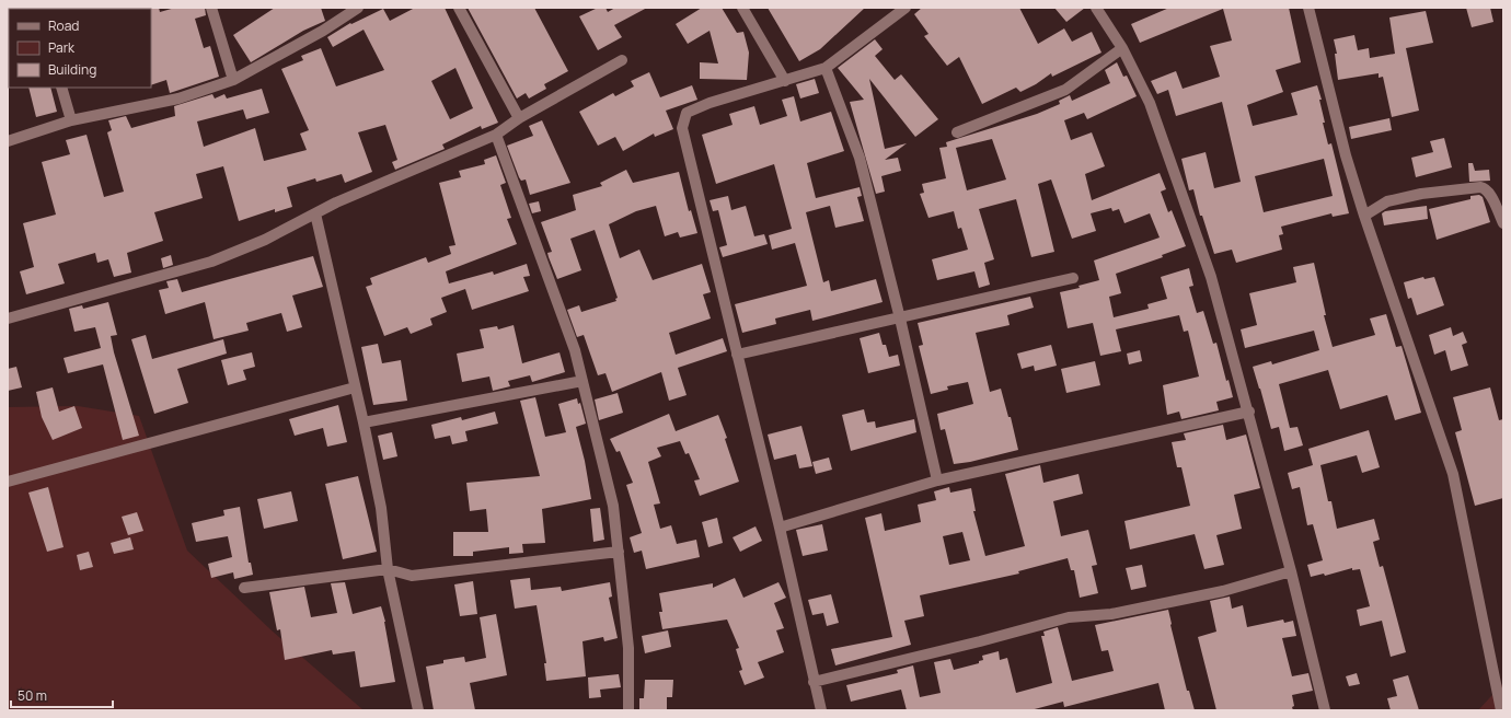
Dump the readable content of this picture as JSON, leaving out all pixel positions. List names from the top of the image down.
{
  "legend": ["Road", "Park", "Building"],
  "scale_bar": "50 m"
}
